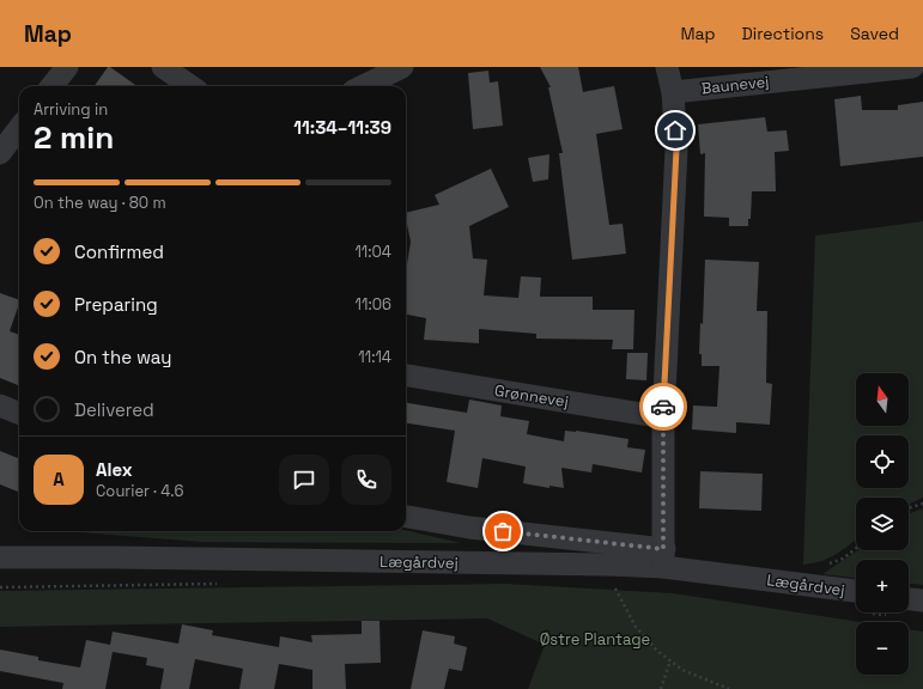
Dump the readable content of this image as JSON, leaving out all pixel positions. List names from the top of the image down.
{
  "streets": {
    "street": ["Baunevej", "Grønnevej", "Lægårdvej"]
  },
  "parks": ["Østre Plantage"],
  "north": "top",
  "page": {
    "header": "Map",
    "nav": ["Map", "Directions", "Saved"],
    "heading": ["2 min", "Arriving in", "11:34–11:39"],
    "panel": ["Alex", "Courier · 4.6"],
    "bar": "On the way · 80 m",
    "list": [
      ["Confirmed", "11:04"],
      ["Preparing", "11:06"],
      ["On the way", "11:14"],
      "Delivered"
    ],
    "map_buttons": ["+", "−"],
    "round": "A"
  }
}
